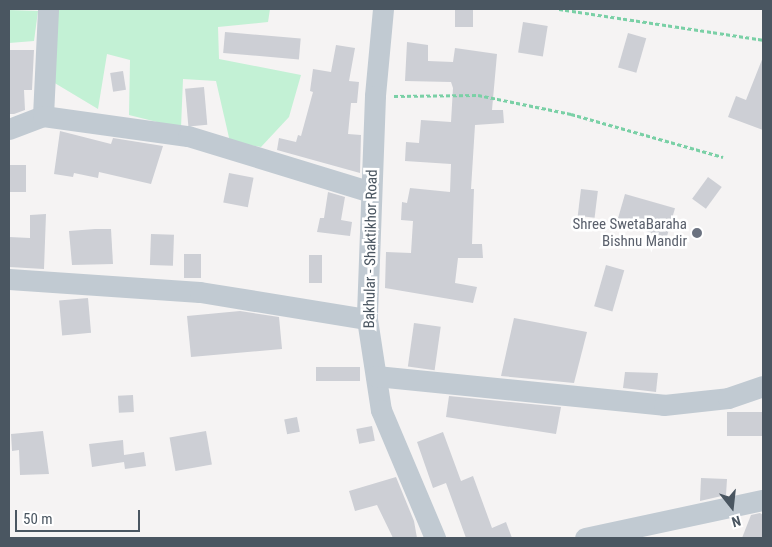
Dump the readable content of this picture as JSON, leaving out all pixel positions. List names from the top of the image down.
{
  "streets": {
    "street": ["Bakhular - Shaktikhor Road"]
  },
  "places": ["Shree SwetaBaraha Bishnu Mandir"],
  "scale_bar": "50 m",
  "north": "bottom"
}
